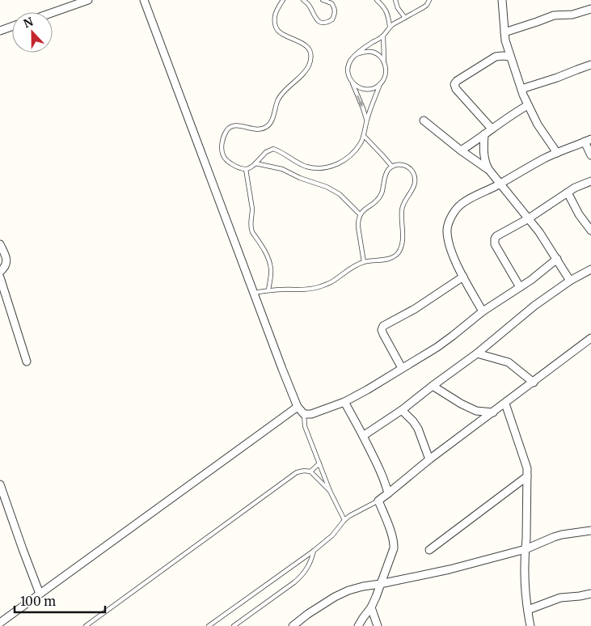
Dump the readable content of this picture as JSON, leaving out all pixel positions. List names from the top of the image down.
{
  "scale_bar": "100 m",
  "north": "top"
}
